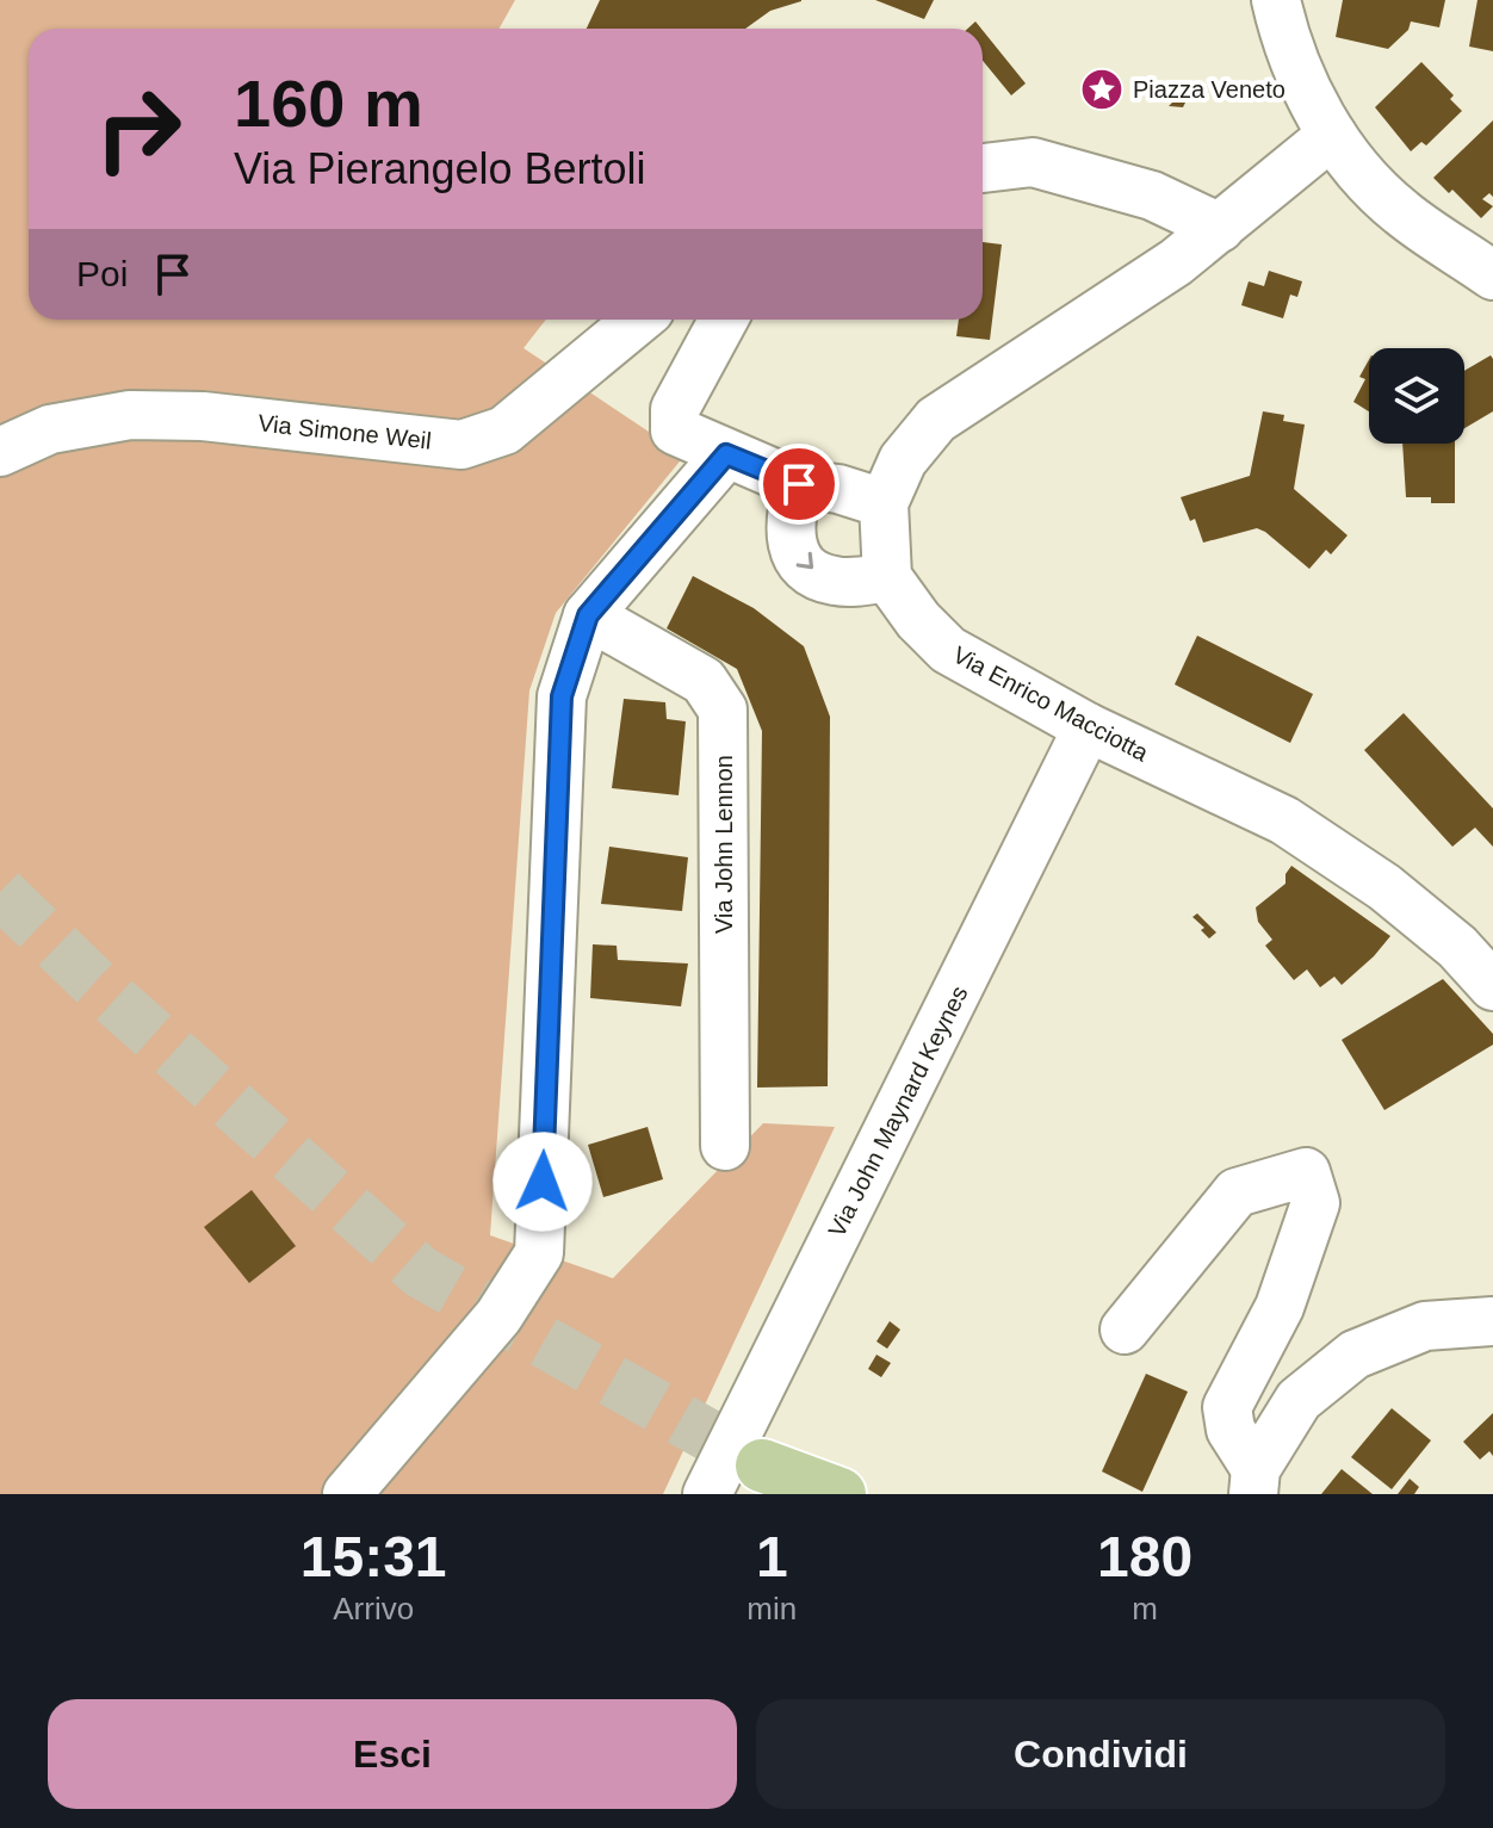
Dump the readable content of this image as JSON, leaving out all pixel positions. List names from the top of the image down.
{
  "streets": {
    "street": [
      "Via Simone Weil",
      "Via Enrico Macciotta",
      "Via John Lennon",
      "Via John Maynard Keynes"
    ]
  },
  "crossings": [
    ["Via Enrico Macciotta", "Via John Maynard Keynes"]
  ],
  "places": {
    "place": ["Piazza Veneto"]
  },
  "page": {
    "turn": ["160 m", "Via Pierangelo Bertoli"],
    "then": "Poi",
    "eta": [
      "15:31",
      "Arrivo",
      "1",
      "min",
      "180",
      "m"
    ],
    "buttons": ["Esci", "Condividi"]
  }
}
